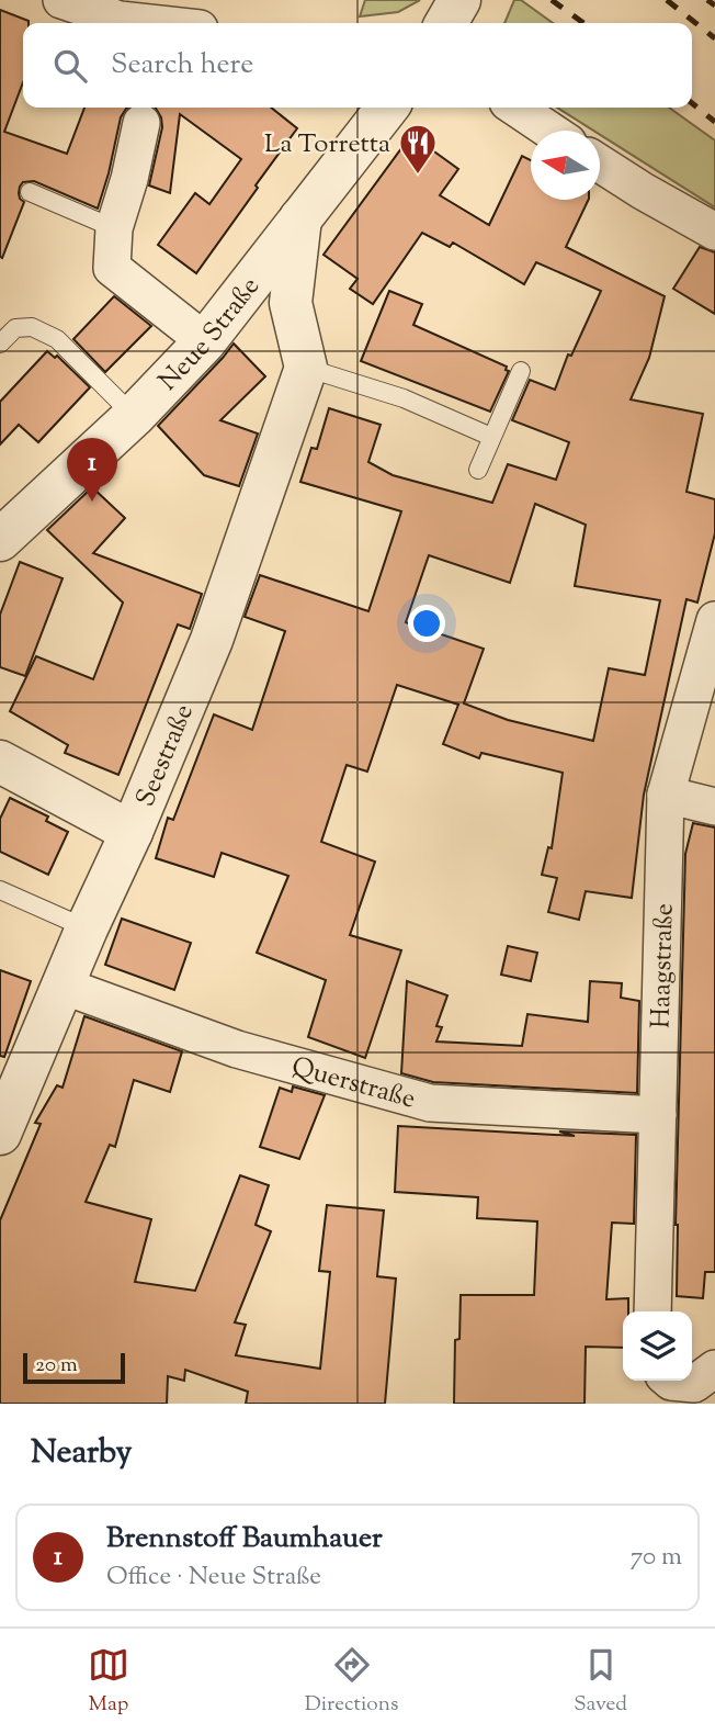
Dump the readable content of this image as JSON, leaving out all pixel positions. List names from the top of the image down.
{
  "streets": {
    "street": [
      "Neue Straße",
      "Seestraße",
      "Haagstraße",
      "Querstraße"
    ]
  },
  "crossings": [
    ["Seestraße", "Querstraße"],
    ["Haagstraße", "Querstraße"]
  ],
  "places": {
    "restaurant": ["La Torretta"]
  },
  "scale_bar": "20 m",
  "north": "left",
  "page": {
    "search": "Search here",
    "pins": "1",
    "scale": "20 m",
    "heading": "Nearby",
    "list": [
      {
        "mark": "1",
        "name": "Brennstoff Baumhauer",
        "note": "Office · Neue Straße",
        "value": "70 m"
      }
    ],
    "nav": ["Map", "Directions", "Saved"]
  }
}
